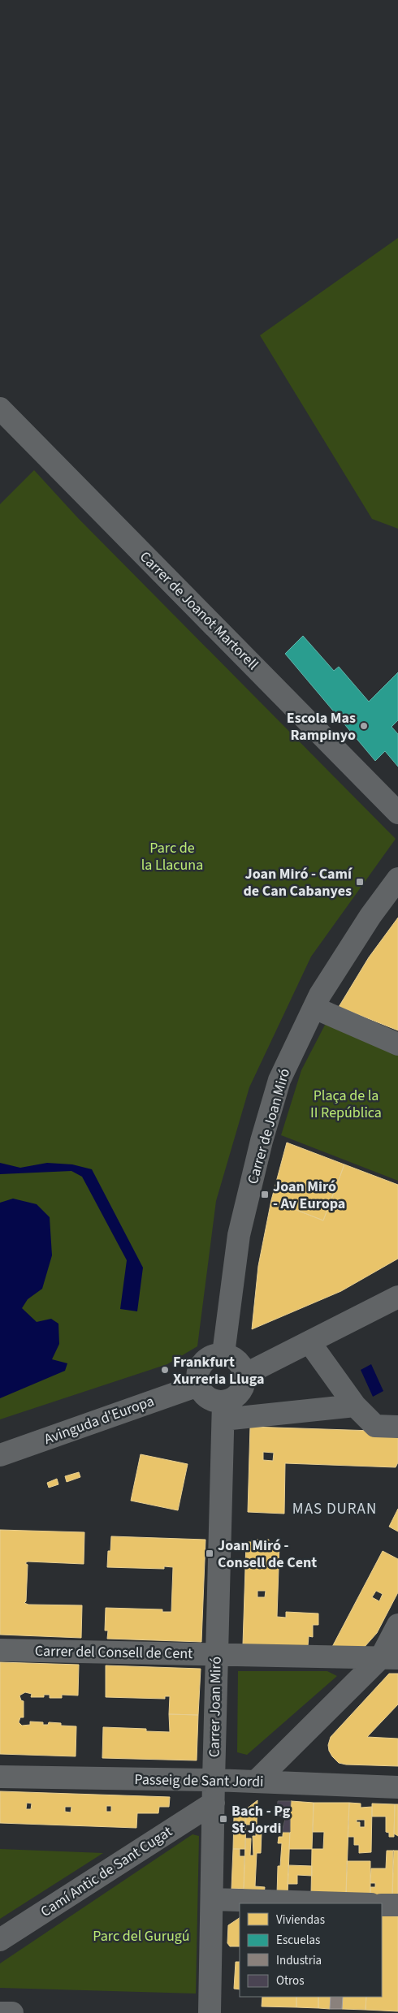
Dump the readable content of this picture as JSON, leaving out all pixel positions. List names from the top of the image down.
{
  "streets": {
    "street": [
      "Carrer de Joanot Martorell",
      "Carrer de Joan Miró",
      "Avinguda d'Europa",
      "Carrer del Consell de Cent",
      "Carrer Joan Miró",
      "Passeig de Sant Jordi",
      "Camí Antic de Sant Cugat"
    ]
  },
  "crossings": [
    ["Carrer de Joan Miró", "Avinguda d'Europa"],
    ["Carrer de Joan Miró", "Carrer Joan Miró"],
    ["Avinguda d'Europa", "Carrer Joan Miró"],
    ["Carrer del Consell de Cent", "Carrer Joan Miró"],
    ["Carrer Joan Miró", "Passeig de Sant Jordi"],
    ["Carrer Joan Miró", "Camí Antic de Sant Cugat"]
  ],
  "districts": ["MAS DURAN"],
  "parks": ["Parc de la Llacuna", "Plaça de la II República", "Parc del Gurugú"],
  "places": {
    "other": ["Escola Mas Rampinyo", "Frankfurt Xurreria Lluga"],
    "transit": [
      "Joan Miró - Camí de Can Cabanyes",
      "Joan Miró - Av Europa",
      "Joan Miró - Consell de Cent",
      "Bach - Pg St Jordi"
    ]
  },
  "legend": [
    "Viviendas",
    "Escuelas",
    "Industria",
    "Otros"
  ]
}
